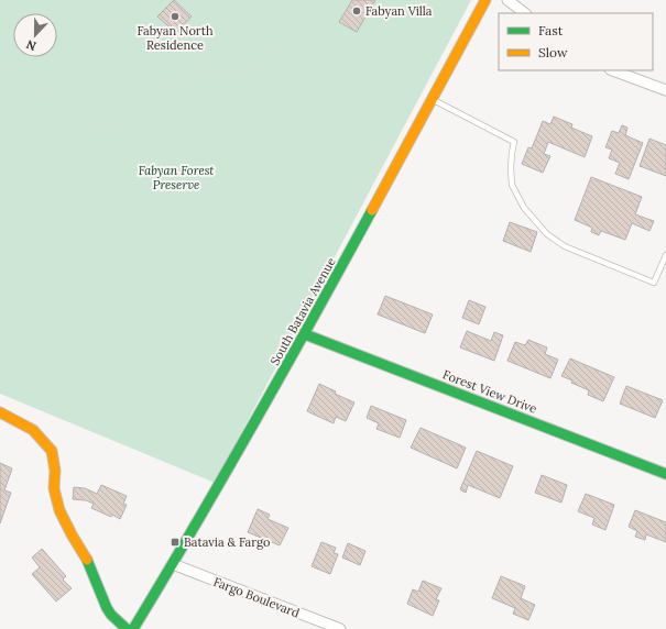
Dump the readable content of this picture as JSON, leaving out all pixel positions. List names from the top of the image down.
{
  "streets": {
    "main road": ["South Batavia Avenue", "Forest View Drive"],
    "street": ["Fargo Boulevard"]
  },
  "crossings": [
    ["South Batavia Avenue", "Forest View Drive"],
    ["South Batavia Avenue", "Fargo Boulevard"]
  ],
  "parks": ["Fabyan Forest Preserve"],
  "places": {
    "other": ["Fabyan Villa", "Fabyan North Residence"],
    "transit": ["Batavia & Fargo"]
  },
  "legend": ["Fast", "Slow"],
  "north": "bottom"
}
